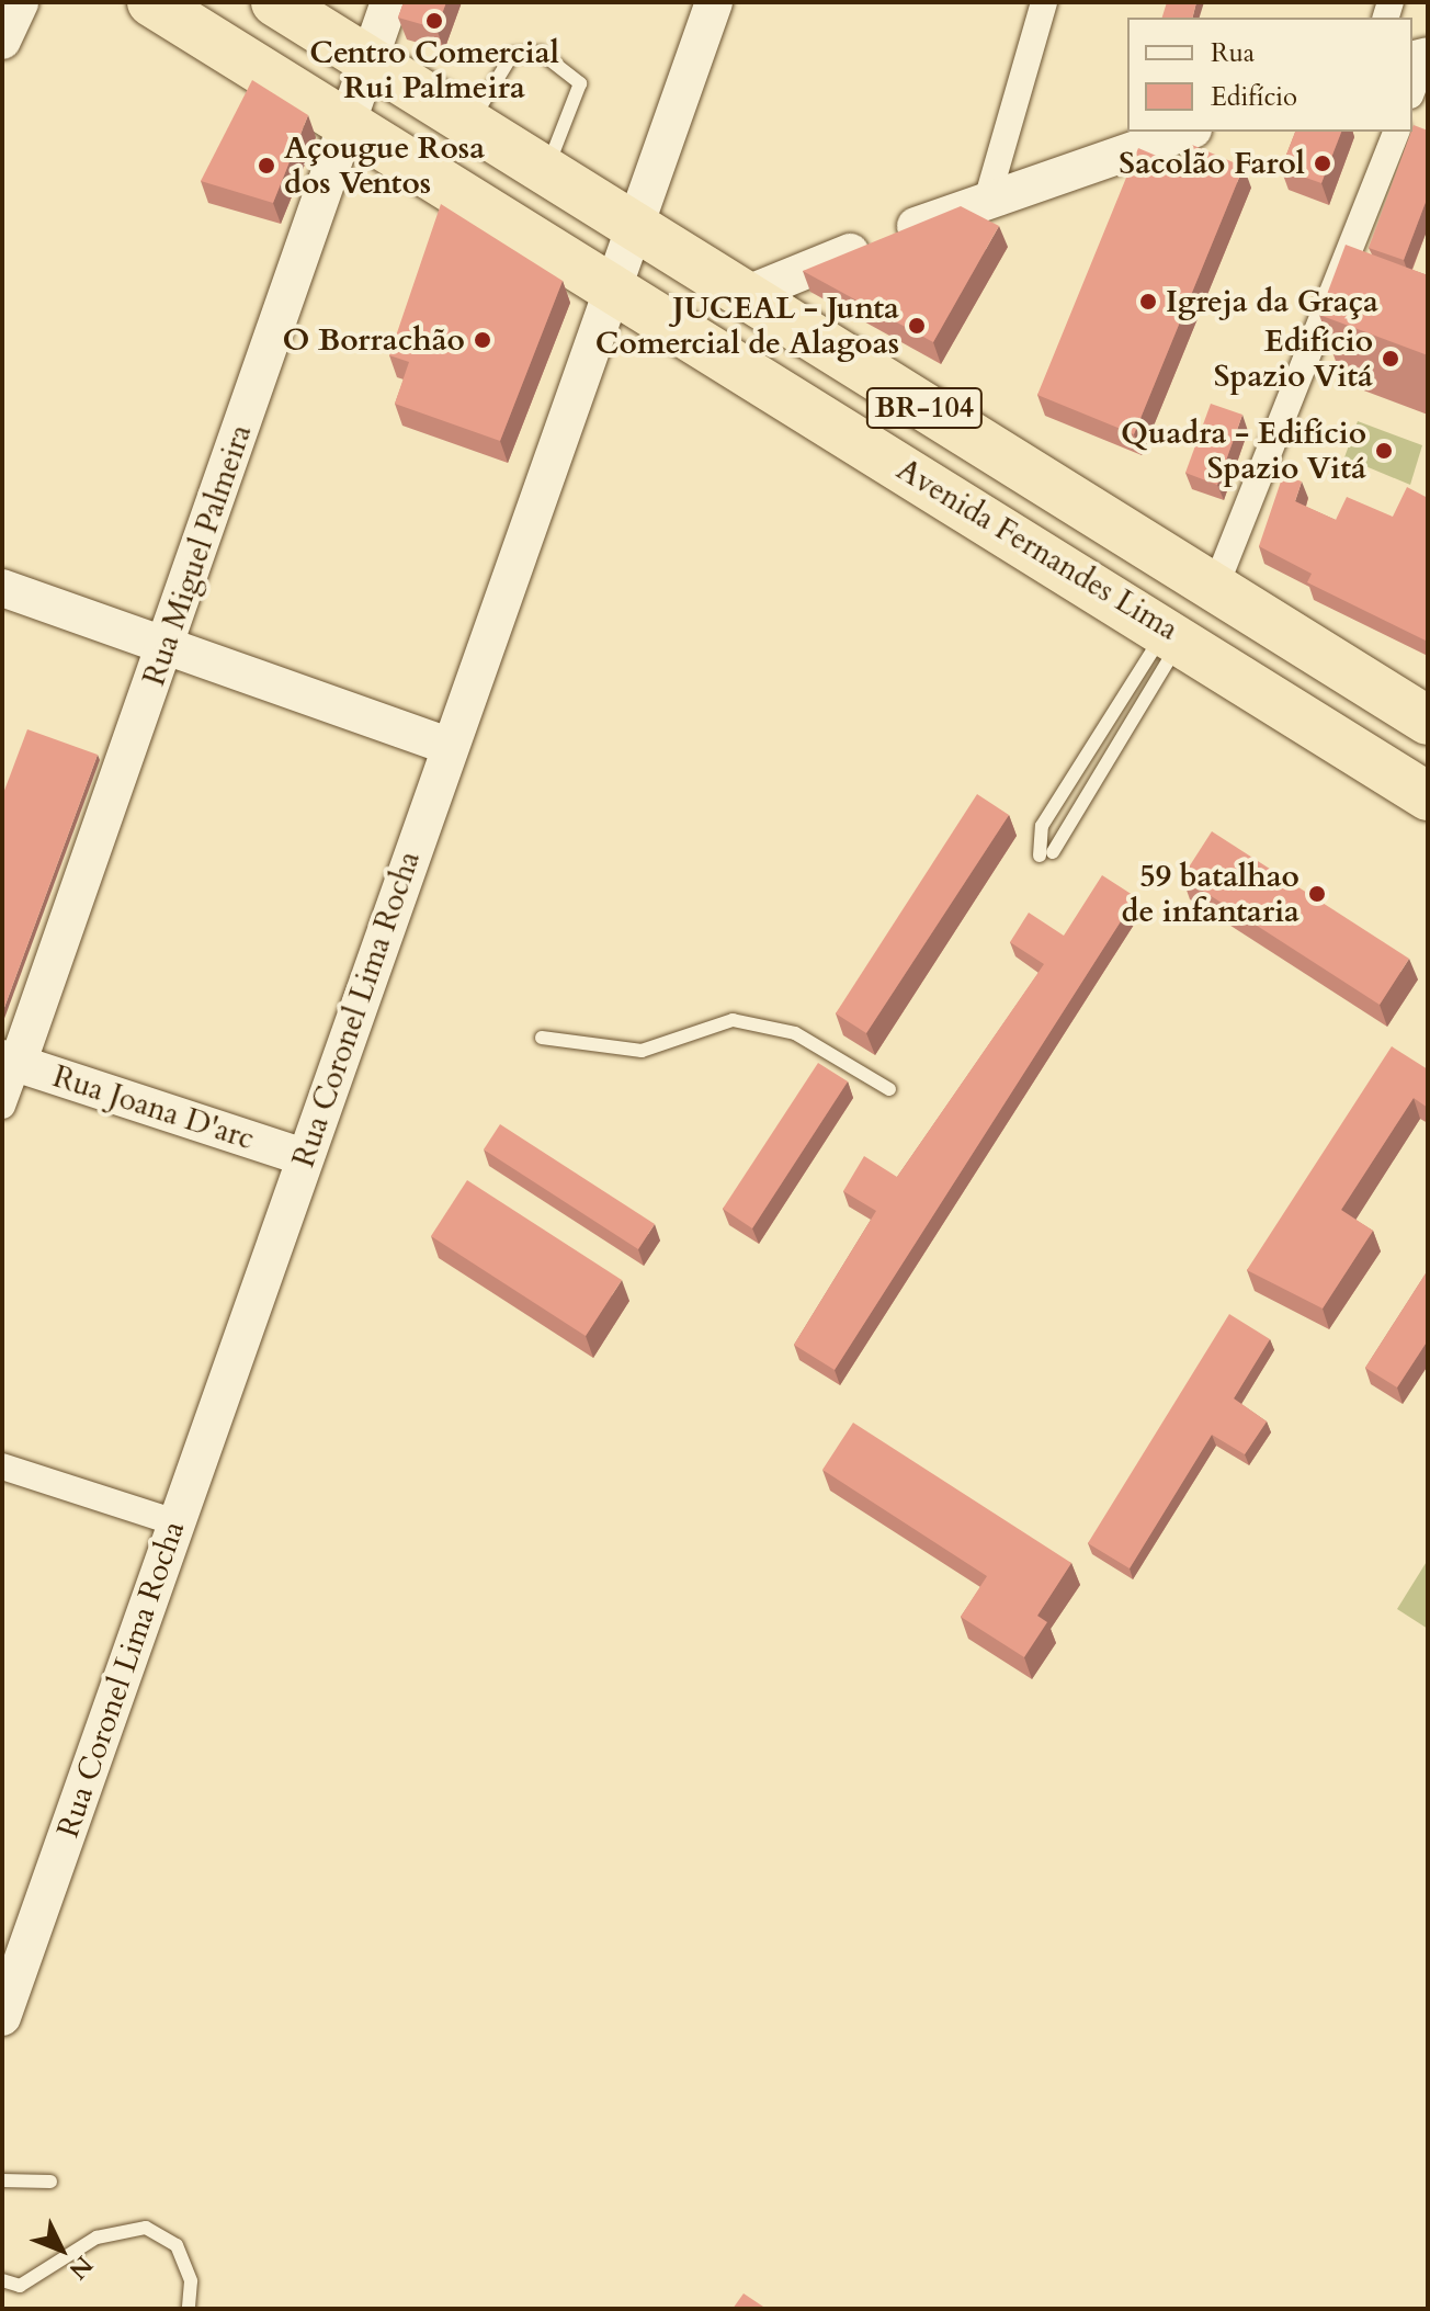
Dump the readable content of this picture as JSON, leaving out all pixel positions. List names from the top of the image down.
{
  "streets": {
    "highway": ["BR-104", "Avenida Fernandes Lima"],
    "street": ["Rua Miguel Palmeira", "Rua Coronel Lima Rocha", "Rua Joana D'arc"]
  },
  "crossings": [
    ["Avenida Fernandes Lima", "Rua Miguel Palmeira"],
    ["Avenida Fernandes Lima", "Rua Coronel Lima Rocha"],
    ["Rua Miguel Palmeira", "Rua Joana D'arc"],
    ["Rua Coronel Lima Rocha", "Rua Joana D'arc"]
  ],
  "places": [
    "Centro Comercial Rui Palmeira",
    "Sacolão Farol",
    "Açougue Rosa dos Ventos",
    "Igreja da Graça",
    "JUCEAL - Junta Comercial de Alagoas",
    "O Borrachão",
    "Edifício Spazio Vitá",
    "Quadra - Edifício Spazio Vitá",
    "59 batalhao de infantaria"
  ],
  "legend": ["Rua", "Edifício"],
  "north": "bottom right"
}
